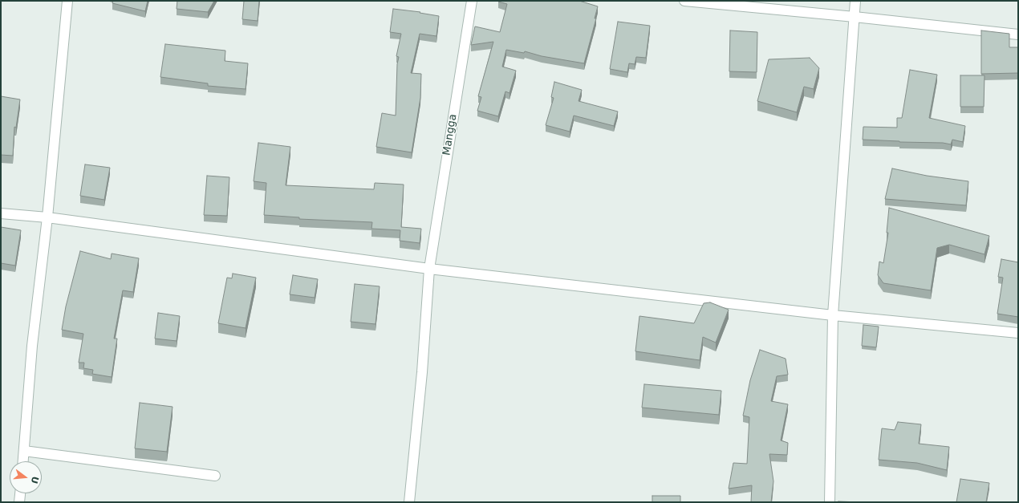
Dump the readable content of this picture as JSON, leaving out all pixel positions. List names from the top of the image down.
{
  "streets": {
    "street": ["Mangga"]
  },
  "north": "right"
}
